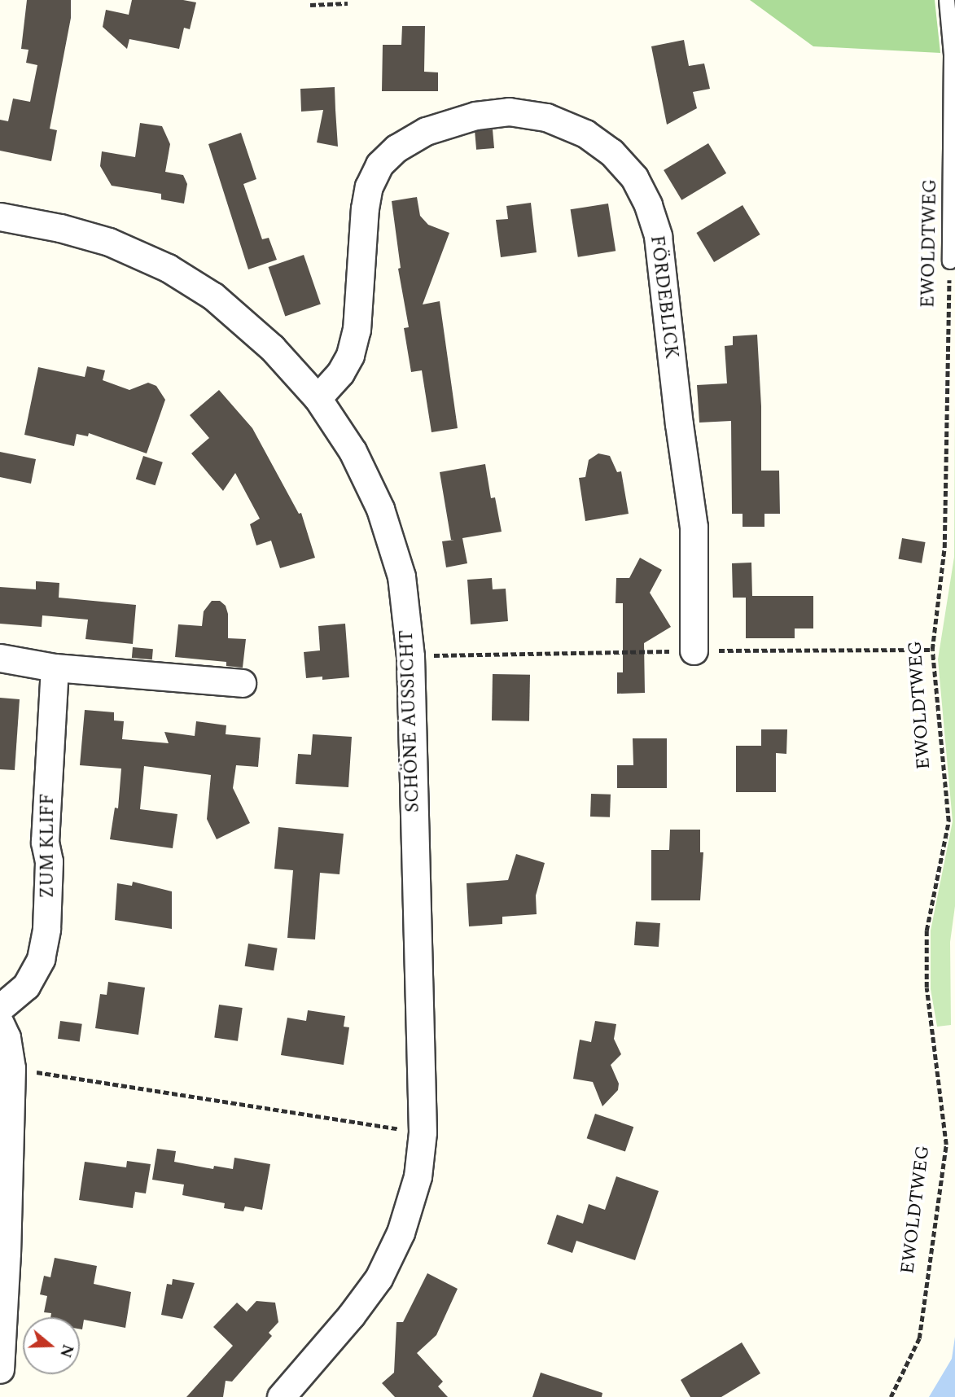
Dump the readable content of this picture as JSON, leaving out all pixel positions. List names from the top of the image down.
{
  "streets": {
    "street": ["FÖRDEBLICK", "SCHÖNE AUSSICHT", "ZUM KLIFF"],
    "lane": ["EWOLDTWEG"]
  },
  "crossings": [
    ["FÖRDEBLICK", "SCHÖNE AUSSICHT"]
  ],
  "north": "right"
}
